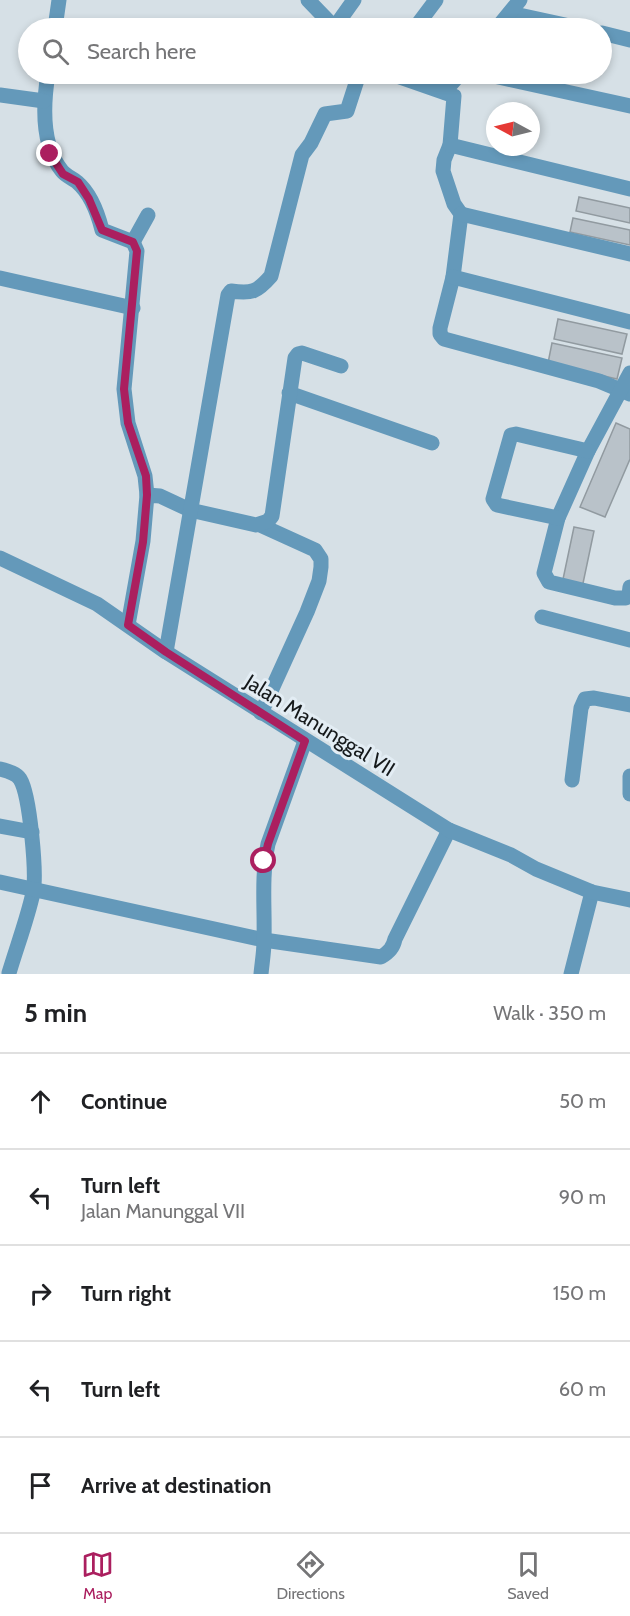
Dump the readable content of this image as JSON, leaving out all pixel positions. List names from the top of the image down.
{
  "streets": {
    "street": ["Jalan Manunggal VII"]
  },
  "north": "left",
  "page": {
    "search": "Search here",
    "heading": ["5 min", "Walk · 350 m"],
    "list": [
      ["Continue", "50 m"],
      ["Turn left", "Jalan Manunggal VII", "90 m"],
      ["Turn right", "150 m"],
      ["Turn left", "60 m"],
      "Arrive at destination"
    ],
    "nav": ["Map", "Directions", "Saved"]
  }
}
